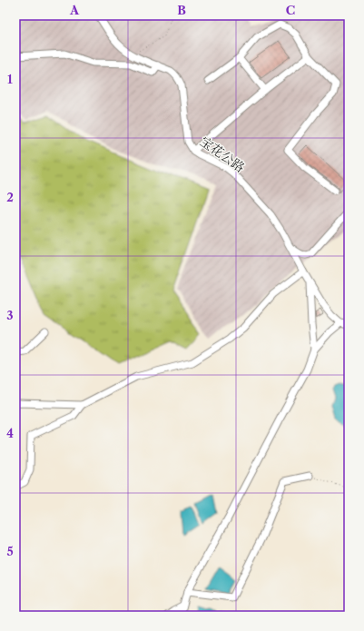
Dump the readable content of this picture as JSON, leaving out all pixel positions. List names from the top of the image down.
{
  "streets": {
    "street": ["宝花公路"]
  },
  "grid": {
    "columns": ["A", "B", "C"],
    "rows": [
      "1",
      "2",
      "3",
      "4",
      "5"
    ]
  }
}
